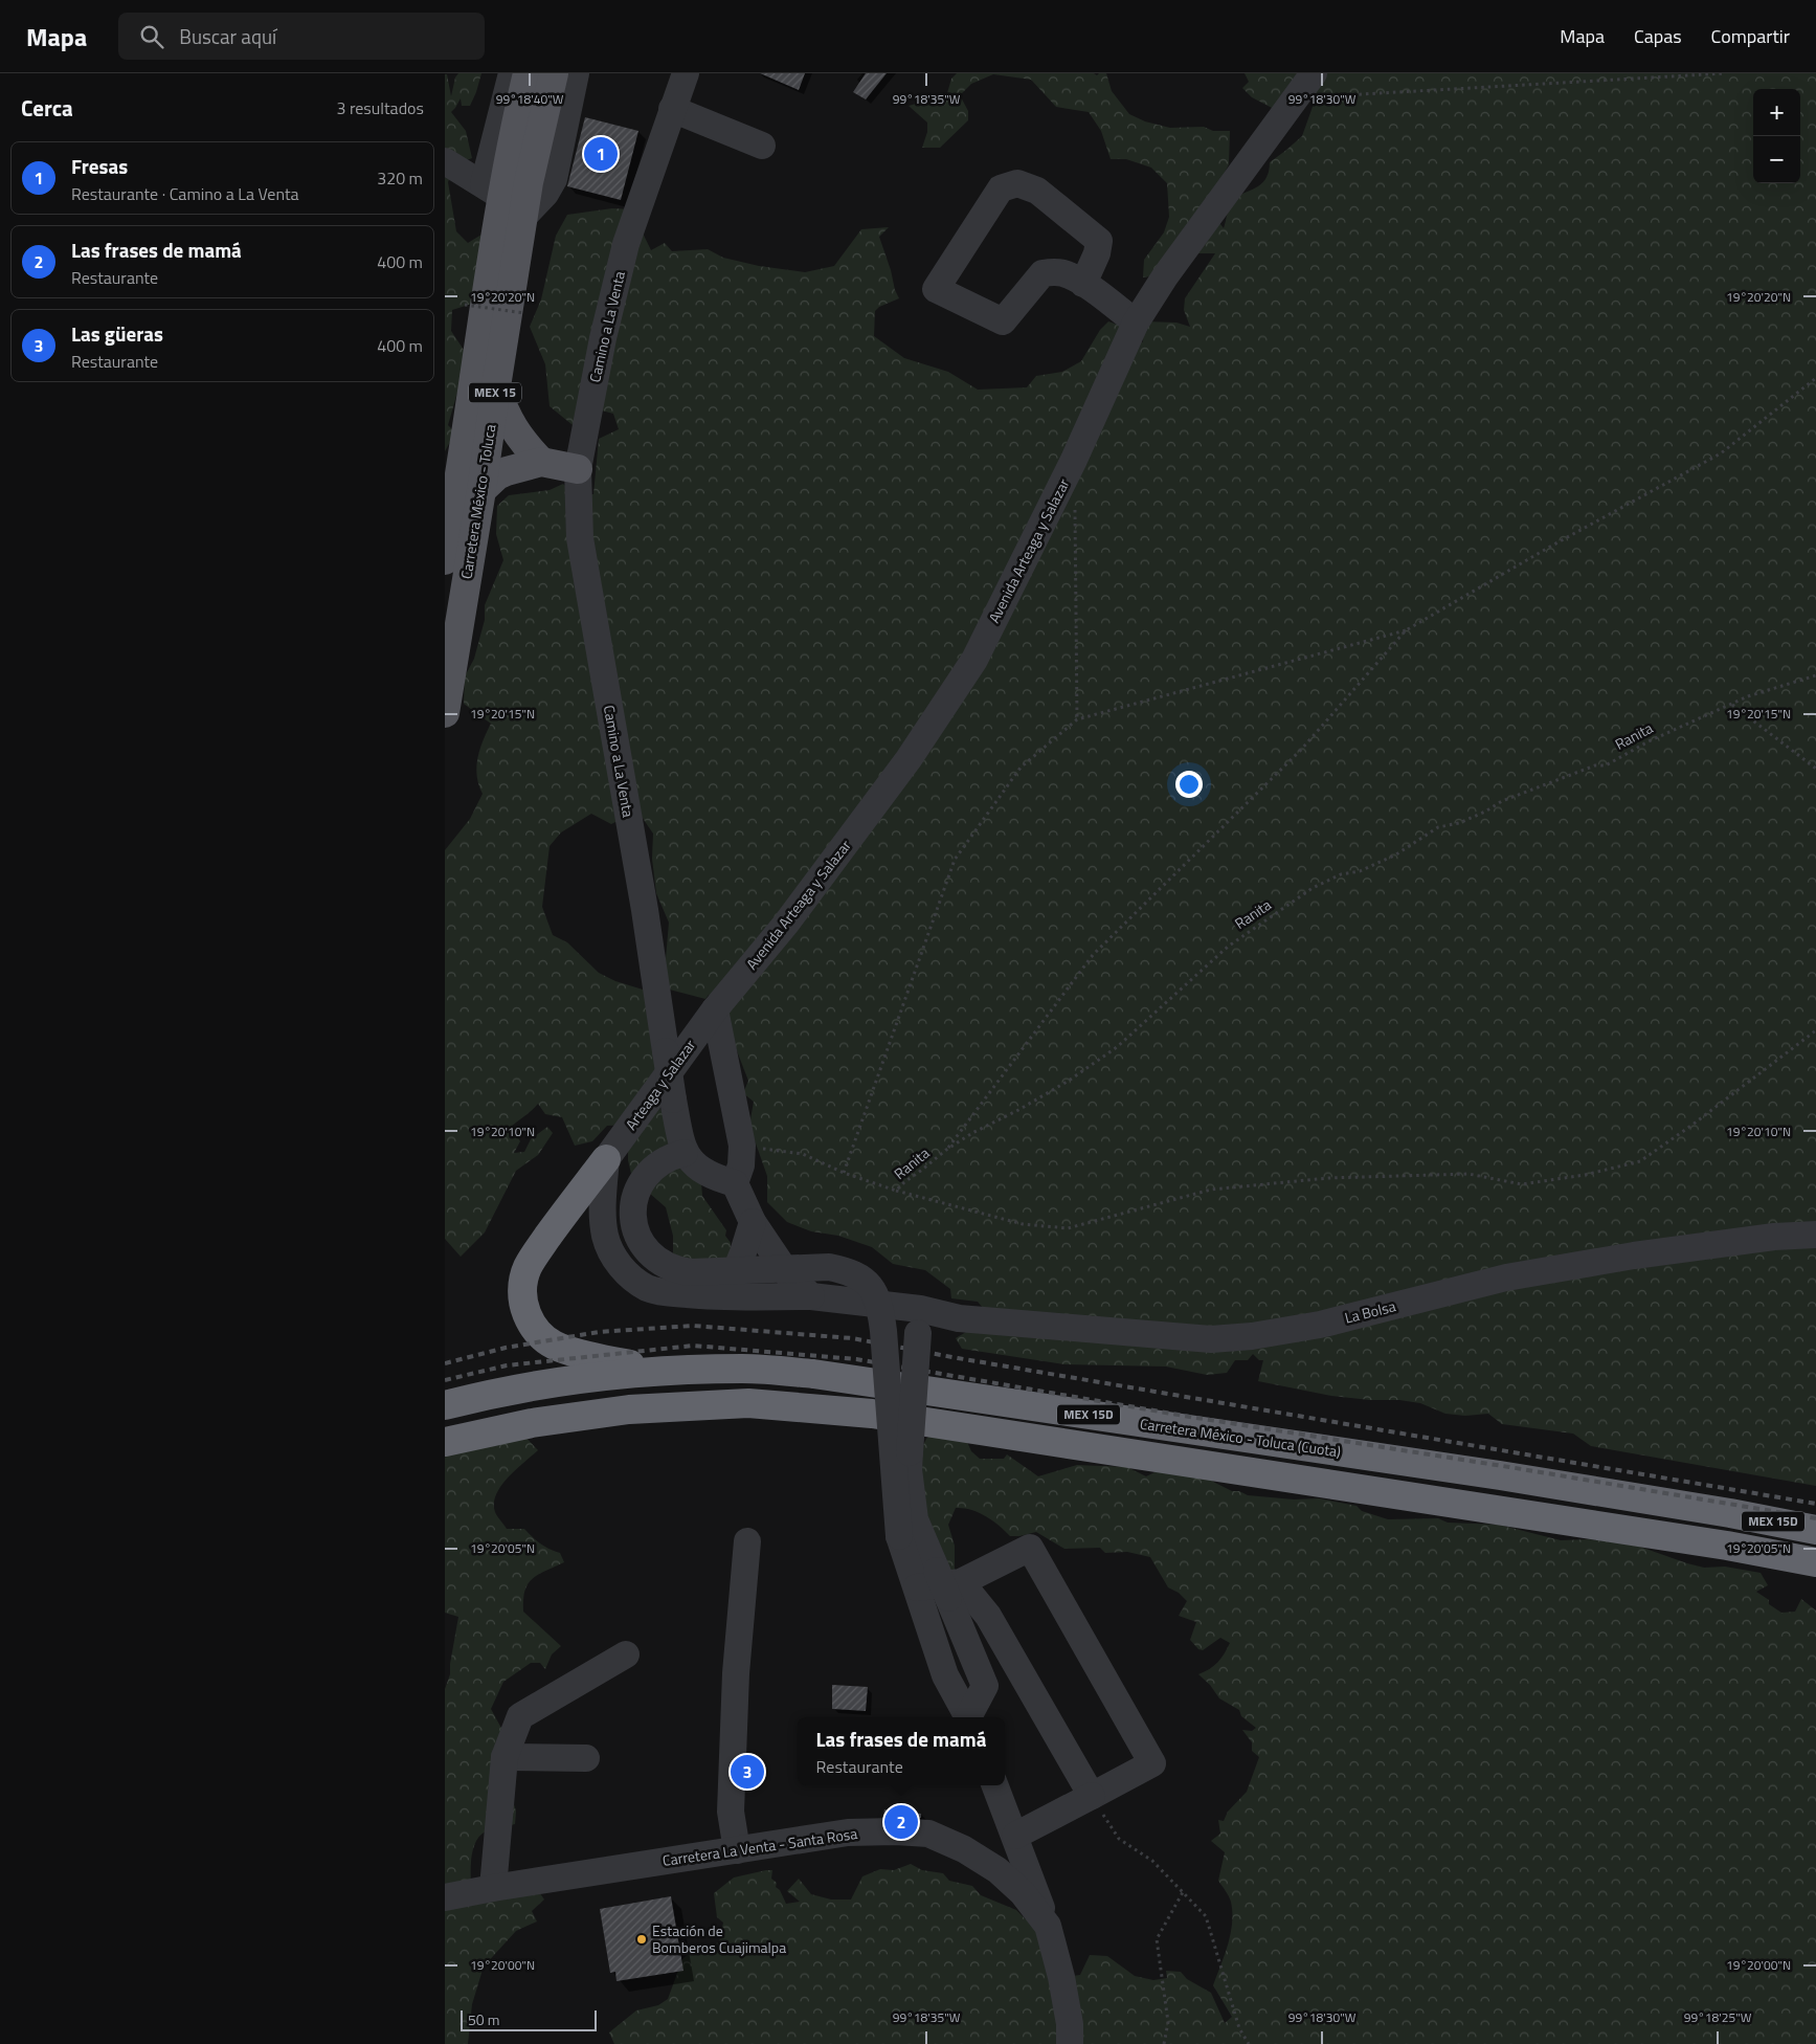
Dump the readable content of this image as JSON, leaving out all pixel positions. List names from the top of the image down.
{
  "streets": {
    "highway": ["MEX 15D", "Carretera México - Toluca (Cuota)"],
    "main road": ["MEX 15", "Carretera México - Toluca"],
    "street": [
      "Camino a La Venta",
      "Avenida Arteaga y Salazar",
      "Arteaga y Salazar",
      "La Bolsa",
      "Carretera La Venta - Santa Rosa"
    ],
    "path": ["Ranita"]
  },
  "crossings": [
    ["Avenida Arteaga y Salazar", "Arteaga y Salazar"]
  ],
  "places": ["Estación de Bomberos Cuajimalpa"],
  "scale_bar": "50 m",
  "page": {
    "header": "Mapa",
    "search": "Buscar aquí",
    "nav": ["Mapa", "Capas", "Compartir"],
    "heading": ["Cerca", "3 resultados"],
    "map_buttons": ["+", "−"],
    "pins": ["1", "3", "2"],
    "list": [
      {
        "mark": "1",
        "name": "Fresas",
        "note": "Restaurante · Camino a La Venta",
        "value": "320 m"
      },
      {
        "mark": "2",
        "name": "Las frases de mamá",
        "note": "Restaurante",
        "value": "400 m"
      },
      {
        "mark": "3",
        "name": "Las güeras",
        "note": "Restaurante",
        "value": "400 m"
      }
    ],
    "popup": ["Las frases de mamá", "Restaurante"],
    "scale": "50 m"
  },
  "coordinates": [
    "99°18'40\"W",
    "99°18'35\"W",
    "99°18'30\"W",
    "19°20'20\"N",
    "19°20'15\"N",
    "19°20'10\"N",
    "19°20'05\"N",
    "19°20'00\"N",
    "99°18'25\"W"
  ]
}
